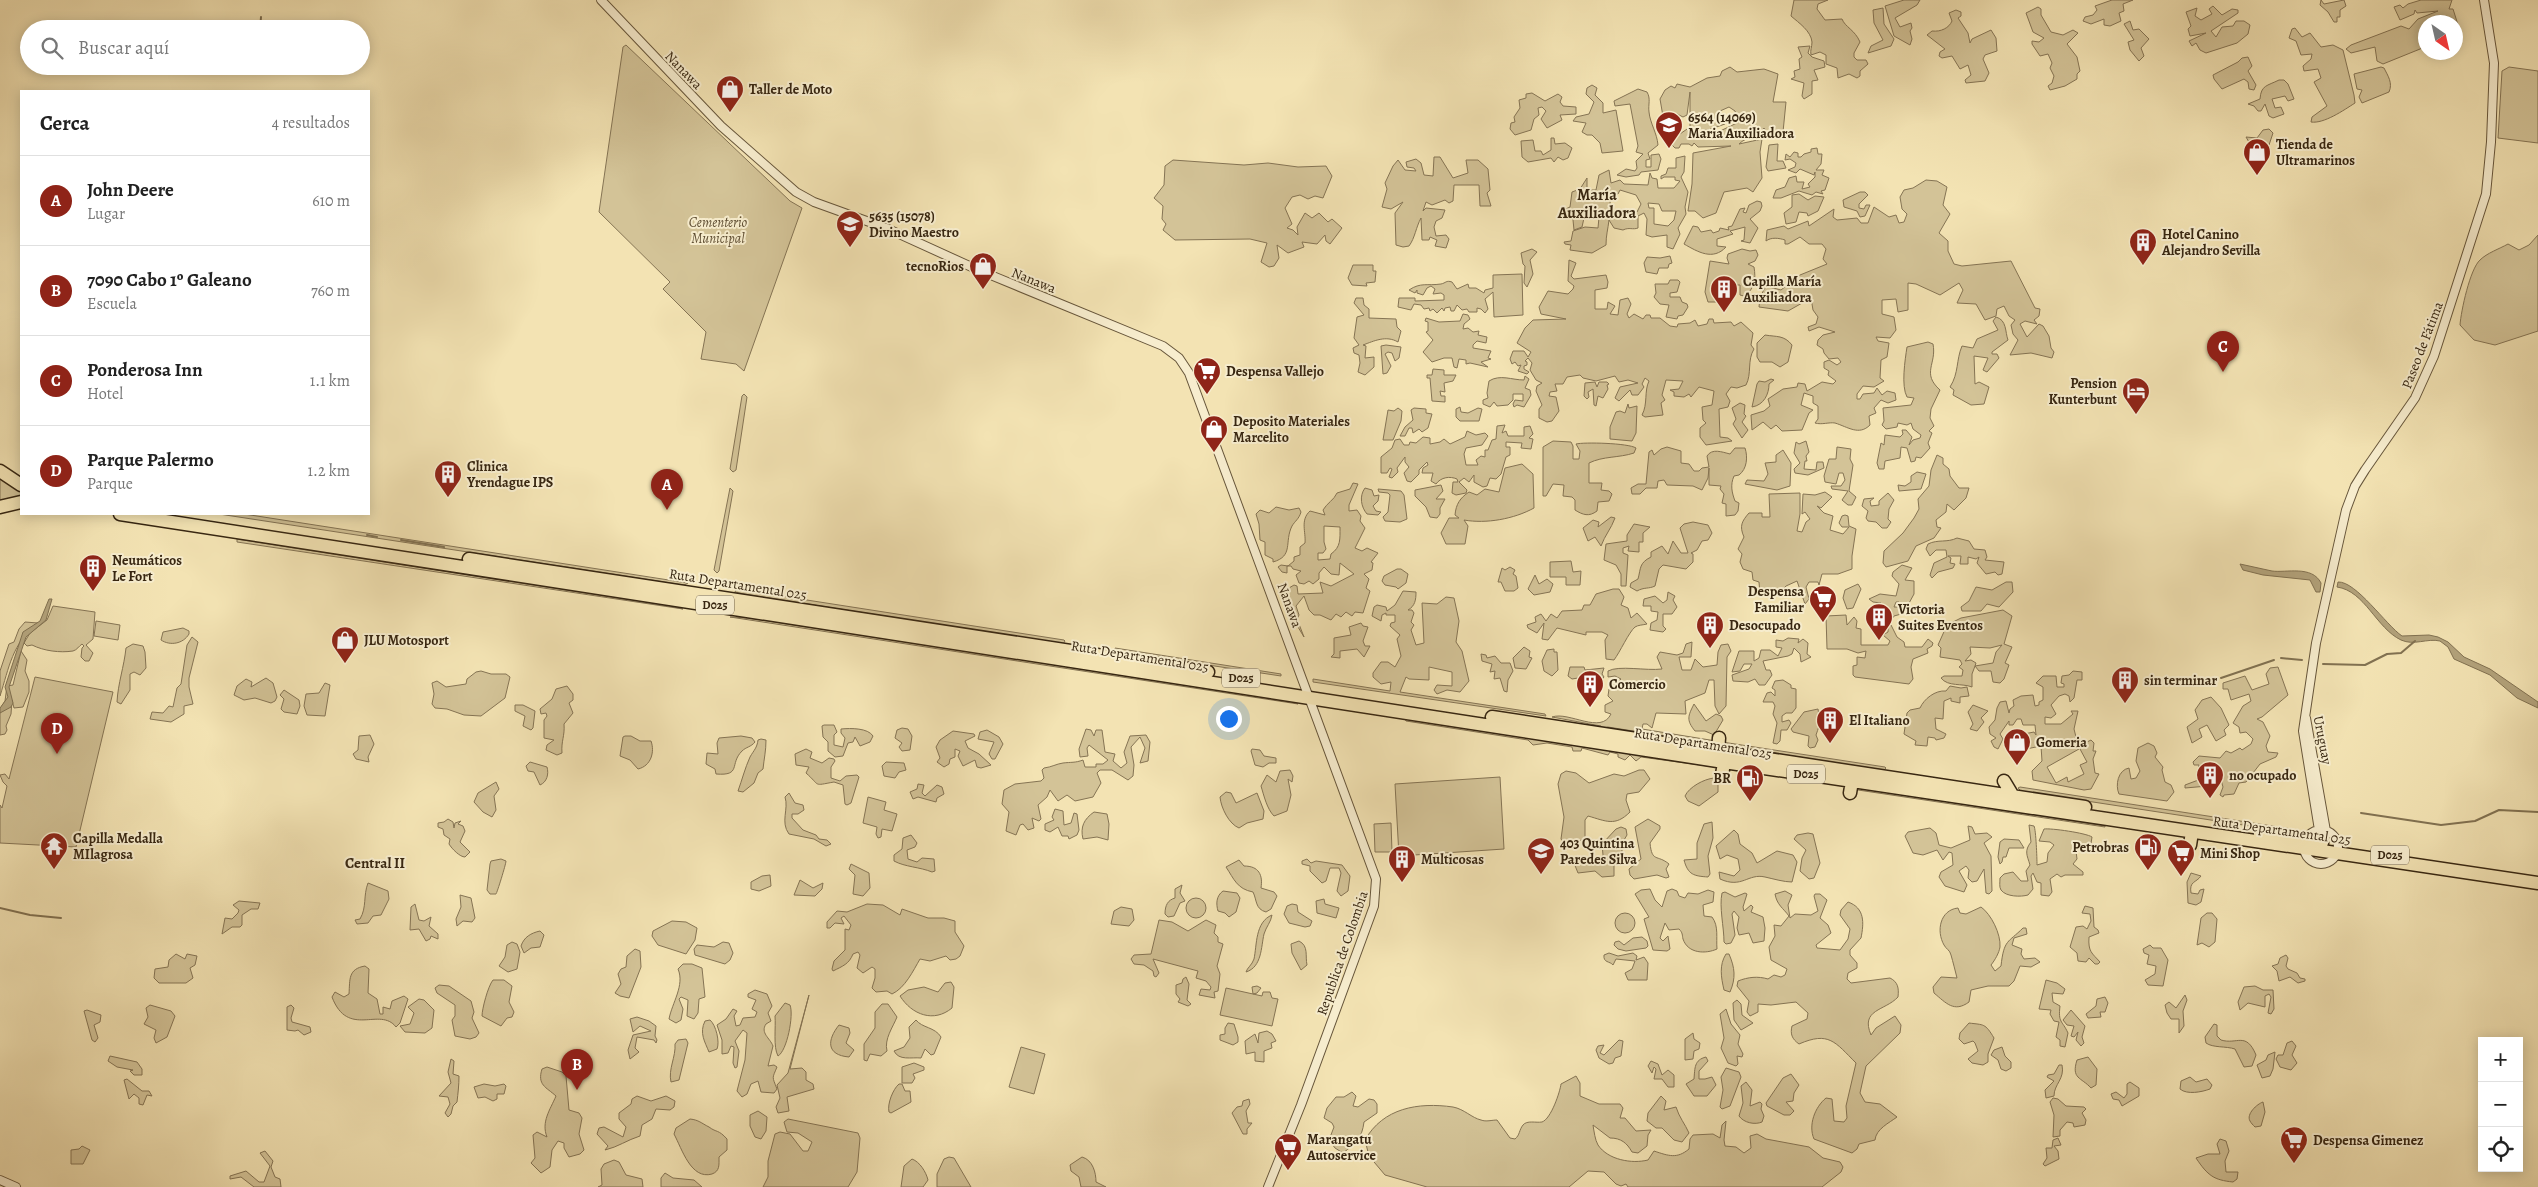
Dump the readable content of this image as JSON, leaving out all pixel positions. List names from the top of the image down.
{
  "streets": {
    "highway": ["Ruta Departamental 025", "D025"],
    "street": [
      "Nanawa",
      "Paseo de Fátima",
      "Uruguay",
      "Republica de Colombia"
    ]
  },
  "crossings": [
    ["Nanawa", "Ruta Departamental 025"],
    ["Nanawa", "Republica de Colombia"],
    ["Paseo de Fátima", "Uruguay"],
    ["Ruta Departamental 025", "Republica de Colombia"]
  ],
  "districts": ["María Auxiliadora", "Central II"],
  "parks": ["Cementerio Municipal"],
  "places": {
    "shop": [
      "Taller de Moto",
      "Tienda de Ultramarinos",
      "tecnoRios",
      "Deposito Materiales Marcelito",
      "JLU Motosport",
      "Gomeria"
    ],
    "school or university": ["6564 (14069) Maria Auxiliadora", "5635 (15078) Divino Maestro", "403 Quintina Paredes Silva"],
    "building": [
      "Hotel Canino Alejandro Sevilla",
      "Capilla María Auxiliadora",
      "Clinica Yrendague IPS",
      "Neumáticos Le Fort",
      "Victoria Suites Eventos",
      "Desocupado",
      "sin terminar",
      "Comercio",
      "El Italiano",
      "no ocupado",
      "Multicosas"
    ],
    "supermarket": [
      "Despensa Vallejo",
      "Despensa Familiar",
      "Mini Shop",
      "Despensa Gimenez",
      "Marangatu Autoservice"
    ],
    "hotel": ["Pension Kunterbunt"],
    "fuel station": ["BR", "Petrobras"],
    "temple": ["Capilla Medalla MIlagrosa"]
  },
  "north": "bottom right",
  "page": {
    "search": "Buscar aquí",
    "heading": ["Cerca", "4 resultados"],
    "list": [
      {
        "mark": "A",
        "name": "John Deere",
        "note": "Lugar",
        "value": "610 m"
      },
      {
        "mark": "B",
        "name": "7090 Cabo 1º Galeano",
        "note": "Escuela",
        "value": "760 m"
      },
      {
        "mark": "C",
        "name": "Ponderosa Inn",
        "note": "Hotel",
        "value": "1.1 km"
      },
      {
        "mark": "D",
        "name": "Parque Palermo",
        "note": "Parque",
        "value": "1.2 km"
      }
    ],
    "pins": [
      "C",
      "A",
      "D",
      "B"
    ],
    "map_buttons": ["+", "−"]
  }
}
